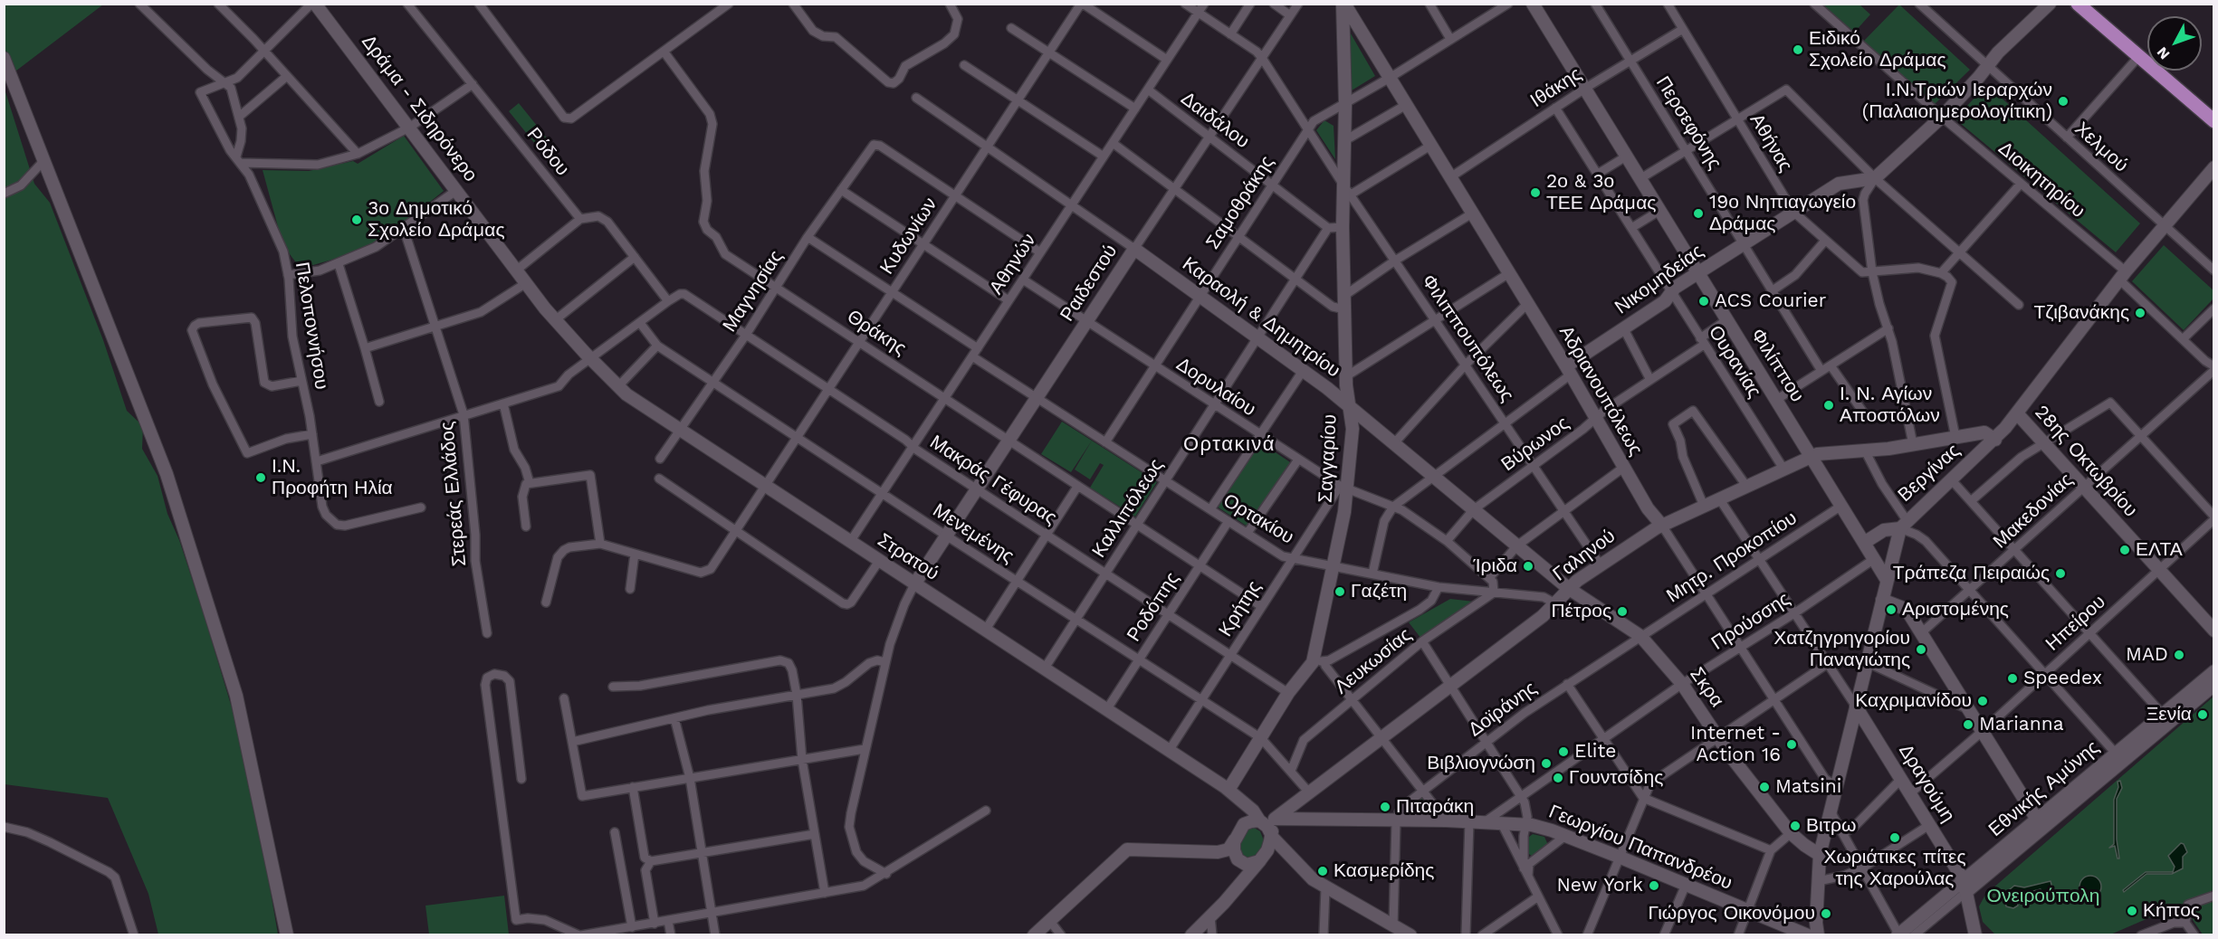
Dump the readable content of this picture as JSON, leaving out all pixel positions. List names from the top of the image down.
{
  "streets": {
    "street": [
      "Ιθάκης",
      "Δράμα - Σιδηρόνερο",
      "Δαιδάλου",
      "Περσεφόνης",
      "Αθήνας",
      "Χελμού",
      "Ρόδου",
      "Διοικητηρίου",
      "Σαμοθράκης",
      "Κυδωνίων",
      "Αθηνών",
      "Νικομηδείας",
      "Ραιδεστού",
      "Μαγνησίας",
      "Καραολή & Δημητρίου",
      "Πελοποννήσου",
      "Θράκης",
      "Φιλιππουπόλεως",
      "Ουρανίας",
      "Φιλίππου",
      "Δορυλαίου",
      "Αδριανουπόλεως",
      "Βύρωνος",
      "Σαγγαρίου",
      "28ης Οκτωβρίου",
      "Βεργίνας",
      "Μακράς Γέφυρας",
      "Στερεάς Ελλάδος",
      "Καλλιπόλεως",
      "Μακεδονίας",
      "Ορτακίου",
      "Μενεμένης",
      "Γαληνού",
      "Στρατού",
      "Μητρ. Προκοπίου",
      "Ροδόπης",
      "Κρήτης",
      "Προύσσης",
      "Ηπείρου",
      "Λευκωσίας",
      "Σκρα",
      "Δοϊράνης",
      "Δραγούμη",
      "Εθνικής Αμύνης",
      "Γεωργίου Παπανδρέου"
    ]
  },
  "crossings": [
    ["Ιθάκης", "Περσεφόνης"],
    ["Ιθάκης", "Αθήνας"],
    ["Ιθάκης", "Ουρανίας"],
    ["Ιθάκης", "Φιλίππου"],
    ["Ιθάκης", "Αδριανουπόλεως"],
    ["Δράμα - Σιδηρόνερο", "Στρατού"],
    ["Δαιδάλου", "Σαμοθράκης"],
    ["Δαιδάλου", "Αθηνών"],
    ["Δαιδάλου", "Ραιδεστού"],
    ["Δαιδάλου", "Καλλιπόλεως"],
    ["Περσεφόνης", "Νικομηδείας"],
    ["Αθήνας", "Νικομηδείας"],
    ["Χελμού", "Βεργίνας"],
    ["Διοικητηρίου", "Βεργίνας"],
    ["Διοικητηρίου", "Μακεδονίας"],
    ["Σαμοθράκης", "Καραολή & Δημητρίου"],
    ["Σαμοθράκης", "Φιλιππουπόλεως"],
    ["Σαμοθράκης", "Δορυλαίου"],
    ["Σαμοθράκης", "Αδριανουπόλεως"],
    ["Σαμοθράκης", "Σαγγαρίου"],
    ["Σαμοθράκης", "Ορτακίου"],
    ["Κυδωνίων", "Μαγνησίας"],
    ["Κυδωνίων", "Καραολή & Δημητρίου"],
    ["Κυδωνίων", "Θράκης"],
    ["Κυδωνίων", "Μακράς Γέφυρας"],
    ["Κυδωνίων", "Μενεμένης"],
    ["Κυδωνίων", "Στρατού"],
    ["Αθηνών", "Καραολή & Δημητρίου"],
    ["Αθηνών", "Θράκης"],
    ["Αθηνών", "Δορυλαίου"],
    ["Αθηνών", "Μακράς Γέφυρας"],
    ["Αθηνών", "Ορτακίου"],
    ["Αθηνών", "Μενεμένης"],
    ["Αθηνών", "Στρατού"],
    ["Νικομηδείας", "Καραολή & Δημητρίου"],
    ["Νικομηδείας", "Φιλιππουπόλεως"],
    ["Νικομηδείας", "Ουρανίας"],
    ["Νικομηδείας", "Φιλίππου"],
    ["Νικομηδείας", "Δορυλαίου"],
    ["Νικομηδείας", "Αδριανουπόλεως"],
    ["Νικομηδείας", "Ορτακίου"],
    ["Ραιδεστού", "Καραολή & Δημητρίου"],
    ["Ραιδεστού", "Θράκης"],
    ["Ραιδεστού", "Φιλιππουπόλεως"],
    ["Ραιδεστού", "Δορυλαίου"],
    ["Ραιδεστού", "Μακράς Γέφυρας"],
    ["Ραιδεστού", "Ορτακίου"],
    ["Ραιδεστού", "Μενεμένης"],
    ["Ραιδεστού", "Στρατού"],
    ["Μαγνησίας", "Θράκης"],
    ["Μαγνησίας", "Μακράς Γέφυρας"],
    ["Μαγνησίας", "Μενεμένης"],
    ["Μαγνησίας", "Στρατού"],
    ["Καραολή & Δημητρίου", "Βύρωνος"],
    ["Καραολή & Δημητρίου", "Σαγγαρίου"],
    ["Καραολή & Δημητρίου", "Καλλιπόλεως"],
    ["Καραολή & Δημητρίου", "Γαληνού"],
    ["Καραολή & Δημητρίου", "Σκρα"],
    ["Θράκης", "Καλλιπόλεως"],
    ["Θράκης", "Ροδόπης"],
    ["Θράκης", "Κρήτης"],
    ["Φιλιππουπόλεως", "Βύρωνος"],
    ["Φιλιππουπόλεως", "Σαγγαρίου"],
    ["Φιλιππουπόλεως", "Γαληνού"],
    ["Ουρανίας", "Βύρωνος"],
    ["Ουρανίας", "Γαληνού"],
    ["Φιλίππου", "Βύρωνος"],
    ["Φιλίππου", "Βεργίνας"],
    ["Φιλίππου", "Γαληνού"],
    ["Φιλίππου", "Μητρ. Προκοπίου"],
    ["Φιλίππου", "Προύσσης"],
    ["Δορυλαίου", "Βύρωνος"],
    ["Δορυλαίου", "Σαγγαρίου"],
    ["Δορυλαίου", "Καλλιπόλεως"],
    ["Δορυλαίου", "Κρήτης"],
    ["Αδριανουπόλεως", "Βύρωνος"],
    ["Αδριανουπόλεως", "Σαγγαρίου"],
    ["Αδριανουπόλεως", "Βεργίνας"],
    ["Αδριανουπόλεως", "Γαληνού"],
    ["Αδριανουπόλεως", "Μητρ. Προκοπίου"],
    ["Αδριανουπόλεως", "Προύσσης"],
    ["Σαγγαρίου", "Μακράς Γέφυρας"],
    ["Σαγγαρίου", "Ορτακίου"],
    ["Σαγγαρίου", "Μενεμένης"],
    ["Σαγγαρίου", "Στρατού"],
    ["Σαγγαρίου", "Κρήτης"],
    ["28ης Οκτωβρίου", "Βεργίνας"],
    ["28ης Οκτωβρίου", "Μακεδονίας"],
    ["28ης Οκτωβρίου", "Ηπείρου"],
    ["Βεργίνας", "Γαληνού"],
    ["Βεργίνας", "Σκρα"],
    ["Βεργίνας", "Δραγούμη"],
    ["Μακράς Γέφυρας", "Καλλιπόλεως"],
    ["Μακράς Γέφυρας", "Ροδόπης"],
    ["Μακράς Γέφυρας", "Κρήτης"],
    ["Καλλιπόλεως", "Ορτακίου"],
    ["Καλλιπόλεως", "Μενεμένης"],
    ["Καλλιπόλεως", "Στρατού"],
    ["Ορτακίου", "Γαληνού"],
    ["Ορτακίου", "Ροδόπης"],
    ["Ορτακίου", "Κρήτης"],
    ["Ορτακίου", "Λευκωσίας"],
    ["Μενεμένης", "Γαληνού"],
    ["Μενεμένης", "Ροδόπης"],
    ["Μενεμένης", "Κρήτης"],
    ["Μενεμένης", "Λευκωσίας"],
    ["Γαληνού", "Στρατού"],
    ["Γαληνού", "Σκρα"],
    ["Γαληνού", "Γεωργίου Παπανδρέου"],
    ["Στρατού", "Ροδόπης"],
    ["Στρατού", "Κρήτης"],
    ["Στρατού", "Γεωργίου Παπανδρέου"],
    ["Μητρ. Προκοπίου", "Σκρα"],
    ["Μητρ. Προκοπίου", "Δοϊράνης"],
    ["Προύσσης", "Σκρα"],
    ["Προύσσης", "Γεωργίου Παπανδρέου"],
    ["Ηπείρου", "Δραγούμη"],
    ["Σκρα", "Δοϊράνης"],
    ["Δοϊράνης", "Γεωργίου Παπανδρέου"],
    ["Δραγούμη", "Εθνικής Αμύνης"]
  ],
  "districts": ["Ορτακινά"],
  "parks": ["Ονειρούπολη"],
  "places": [
    "Ειδικό Σχολείο Δράμας",
    "Ι.Ν.Τριών Ιεραρχών (Παλαιοημερολογίτικη)",
    "2ο & 3ο ΤΕΕ Δράμας",
    "19ο Νηπιαγωγείο Δράμας",
    "3ο Δημοτικό Σχολείο Δράμας",
    "ACS Courier",
    "Τζιβανάκης",
    "Ι. Ν. Αγίων Αποστόλων",
    "Ι.Ν. Προφήτη Ηλία",
    "ΕΛΤΑ",
    "Ίριδα",
    "Τράπεζα Πειραιώς",
    "Γαζέτη",
    "Αριστομένης",
    "Πέτρος",
    "Χατζηγρηγορίου Παναγιώτης",
    "MAD",
    "Speedex",
    "Καχριμανίδου",
    "Ξενία",
    "Marianna",
    "Internet - Action 16",
    "Elite",
    "Βιβλιογνώση",
    "Γουντσίδης",
    "Matsini",
    "Πιταράκη",
    "Βιτρω",
    "Χωριάτικες πίτες της Χαρούλας",
    "Κασμερίδης",
    "New York",
    "Κήπος",
    "Γιώργος Οικονόμου"
  ],
  "north": "bottom left"
}
